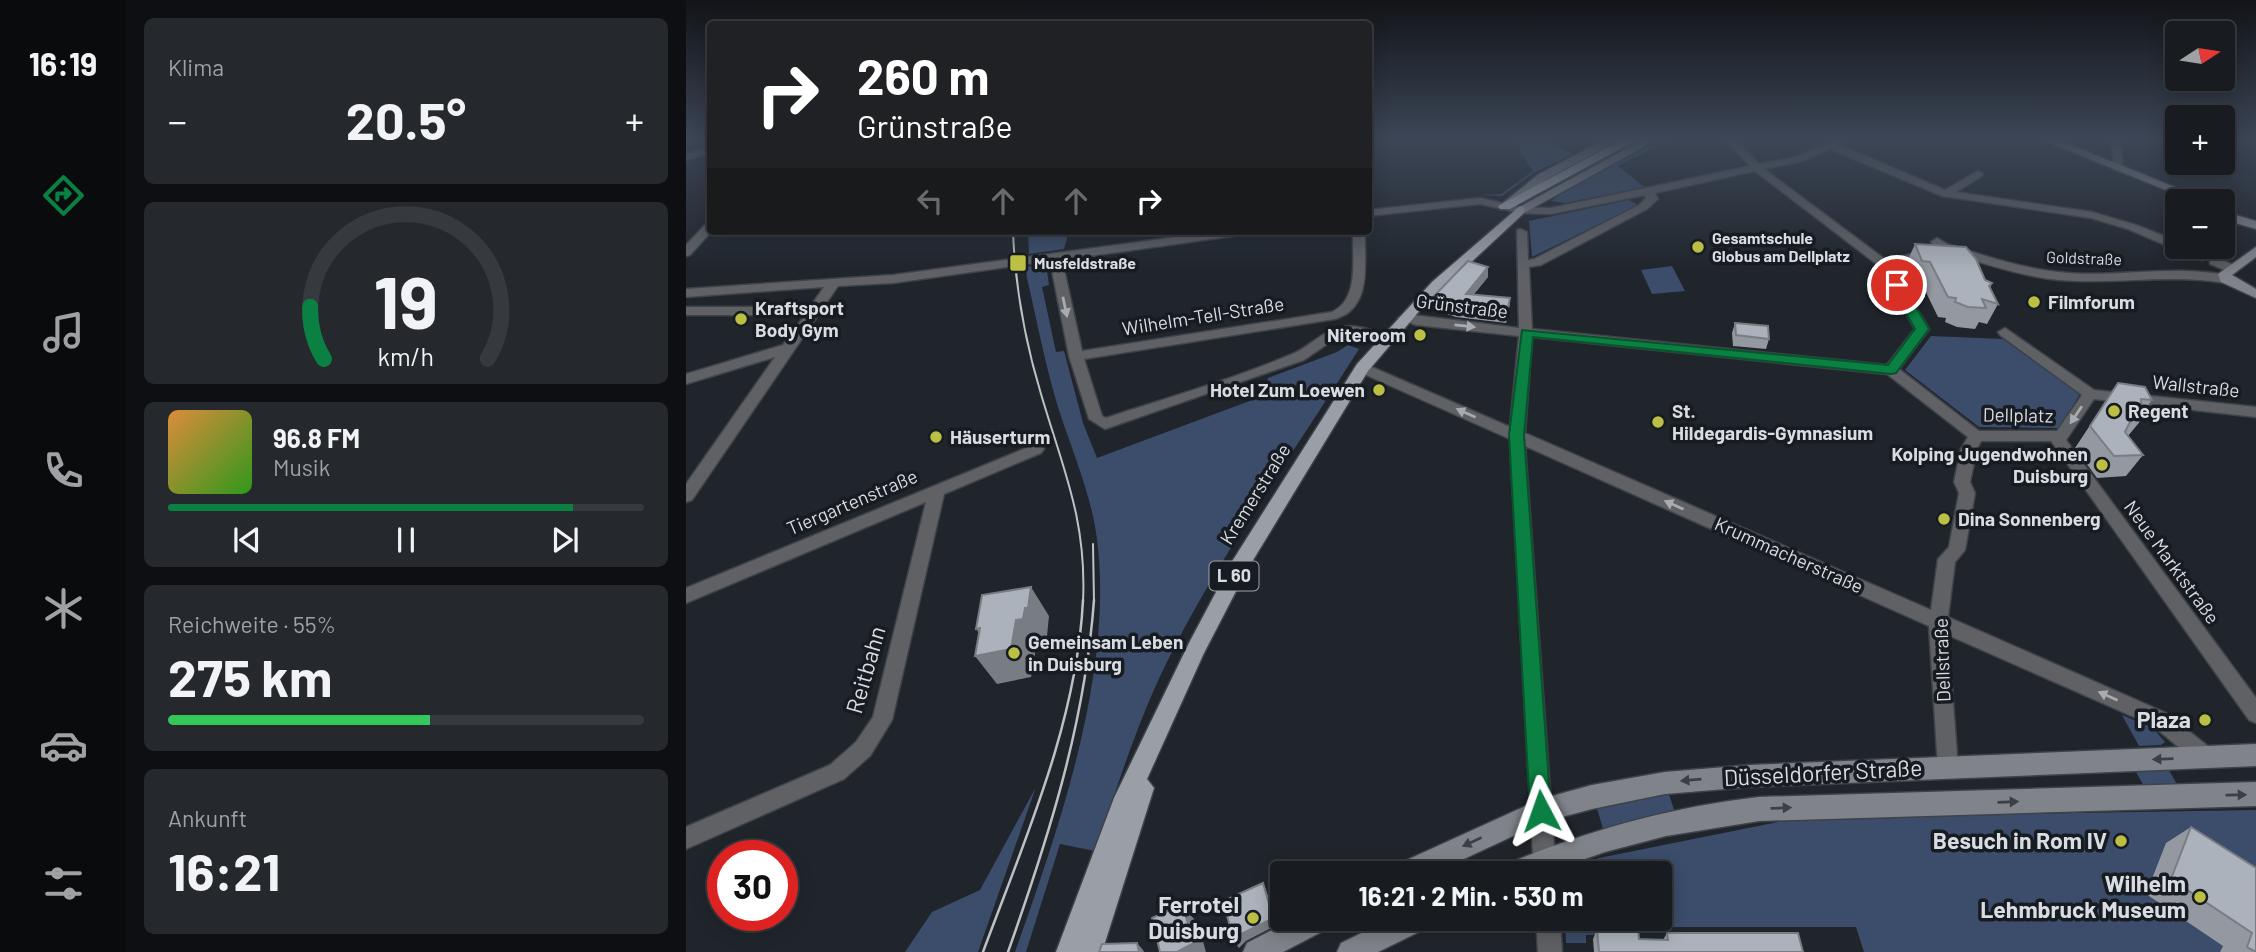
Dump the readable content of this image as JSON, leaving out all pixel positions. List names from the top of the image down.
{
  "streets": {
    "main road": ["Kremerstraße", "L 60", "Düsseldorfer Straße"],
    "street": [
      "Goldstraße",
      "Grünstraße",
      "Wilhelm-Tell-Straße",
      "Wallstraße",
      "Dellplatz",
      "Tiergartenstraße",
      "Krummacherstraße",
      "Neue Marktstraße",
      "Dellstraße",
      "Reitbahn"
    ]
  },
  "crossings": [
    ["Grünstraße", "Dellplatz"],
    ["Grünstraße", "Kremerstraße"],
    ["Wallstraße", "Dellplatz"],
    ["Dellplatz", "Neue Marktstraße"],
    ["Dellplatz", "Dellstraße"],
    ["Kremerstraße", "Krummacherstraße"],
    ["Kremerstraße", "L 60"],
    ["Tiergartenstraße", "Reitbahn"],
    ["Krummacherstraße", "Dellstraße"],
    ["Krummacherstraße", "Düsseldorfer Straße"],
    ["Dellstraße", "Düsseldorfer Straße"]
  ],
  "one_way": ["Krummacherstraße"],
  "places": {
    "other": [
      "Gesamtschule Globus am Dellplatz",
      "Filmforum",
      "Kraftsport Body Gym",
      "Niteroom",
      "Hotel Zum Loewen",
      "Regent",
      "St. Hildegardis-Gymnasium",
      "Häuserturm",
      "Kolping Jugendwohnen Duisburg",
      "Dina Sonnenberg",
      "Gemeinsam Leben in Duisburg",
      "Plaza",
      "Besuch in Rom IV",
      "Wilhelm Lehmbruck Museum",
      "Ferrotel Duisburg"
    ],
    "transit": ["Musfeldstraße"]
  },
  "north": "right",
  "page": {
    "tabs": "16:19",
    "tile": [
      "Klima",
      ["Reichweite · 55%", "275 km"],
      ["Ankunft", "16:21"]
    ],
    "map_buttons": ["+", "−"],
    "turn": ["260 m", "Grünstraße"],
    "heat": ["−", "20.5°", "+"],
    "song": ["96.8 FM", "Musik"],
    "limit": "30",
    "trip": "16:21 · 2 Min. · 530 m",
    "gauge": ["19", "km/h"]
  }
}
